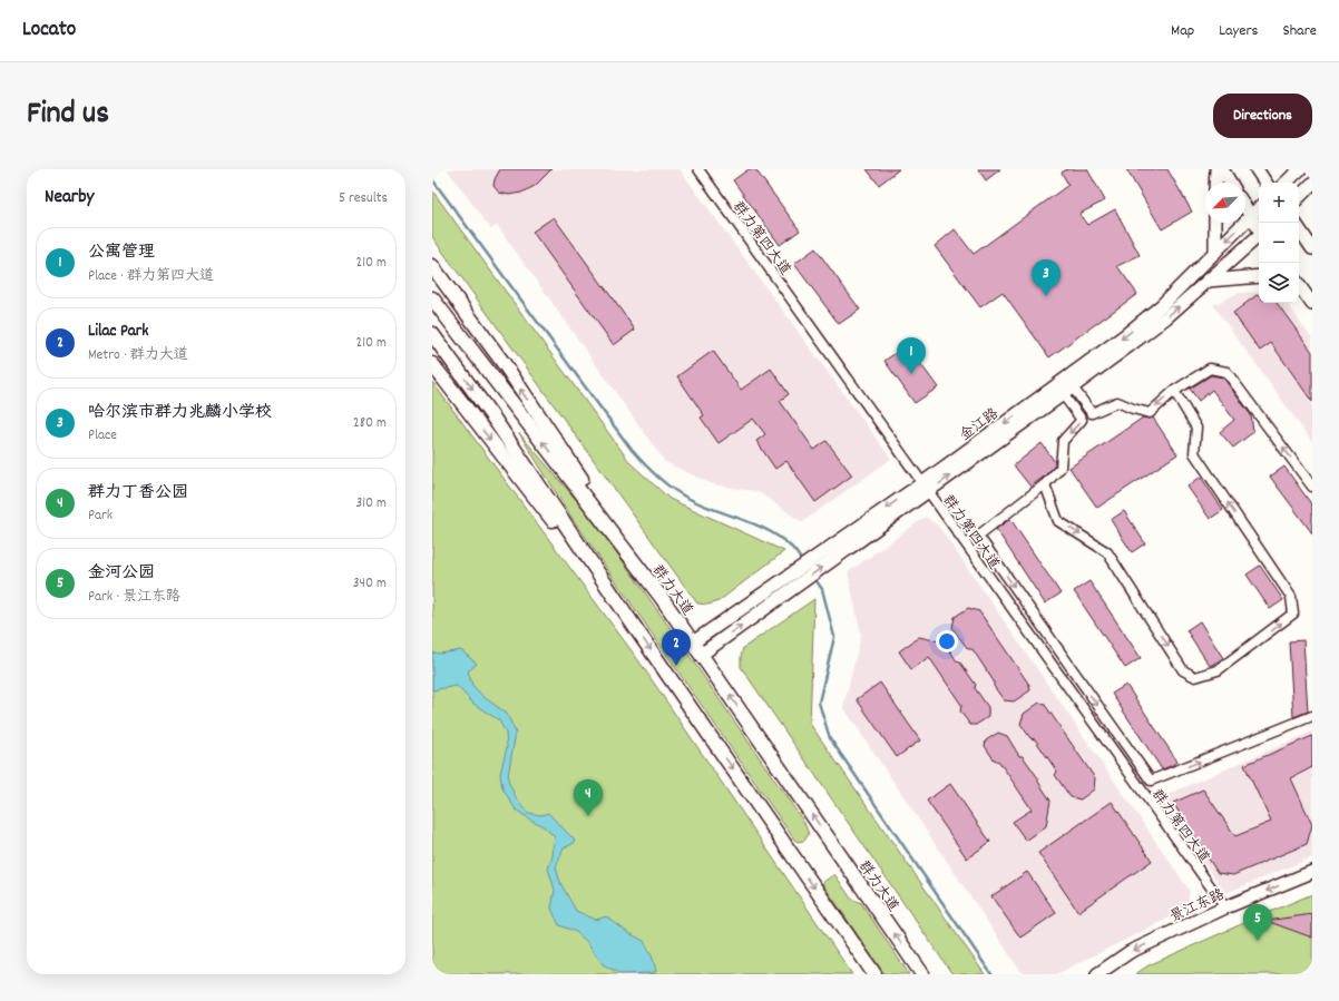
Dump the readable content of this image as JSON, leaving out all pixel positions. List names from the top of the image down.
{
  "streets": {
    "main road": ["群力大道"],
    "street": ["群力第四大道", "金江路", "景江东路"]
  },
  "crossings": [
    ["群力第四大道", "金江路"],
    ["群力第四大道", "景江东路"],
    ["金江路", "群力大道"]
  ],
  "one_way": ["景江东路"],
  "north": "bottom left",
  "page": {
    "header": "Locato",
    "nav": ["Map", "Layers", "Share"],
    "title": "Find us",
    "buttons": "Directions",
    "heading": ["Nearby", "5 results"],
    "map_buttons": ["+", "−"],
    "list": [
      {
        "mark": "1",
        "name": "公寓管理",
        "note": "Place · 群力第四大道",
        "value": "210 m"
      },
      {
        "mark": "2",
        "name": "Lilac Park",
        "note": "Metro · 群力大道",
        "value": "210 m"
      },
      {
        "mark": "3",
        "name": "哈尔滨市群力兆麟小学校",
        "note": "Place",
        "value": "280 m"
      },
      {
        "mark": "4",
        "name": "群力丁香公园",
        "note": "Park",
        "value": "310 m"
      },
      {
        "mark": "5",
        "name": "金河公园",
        "note": "Park · 景江东路",
        "value": "340 m"
      }
    ],
    "pins": [
      "3",
      "1",
      "2",
      "4",
      "5"
    ]
  }
}
